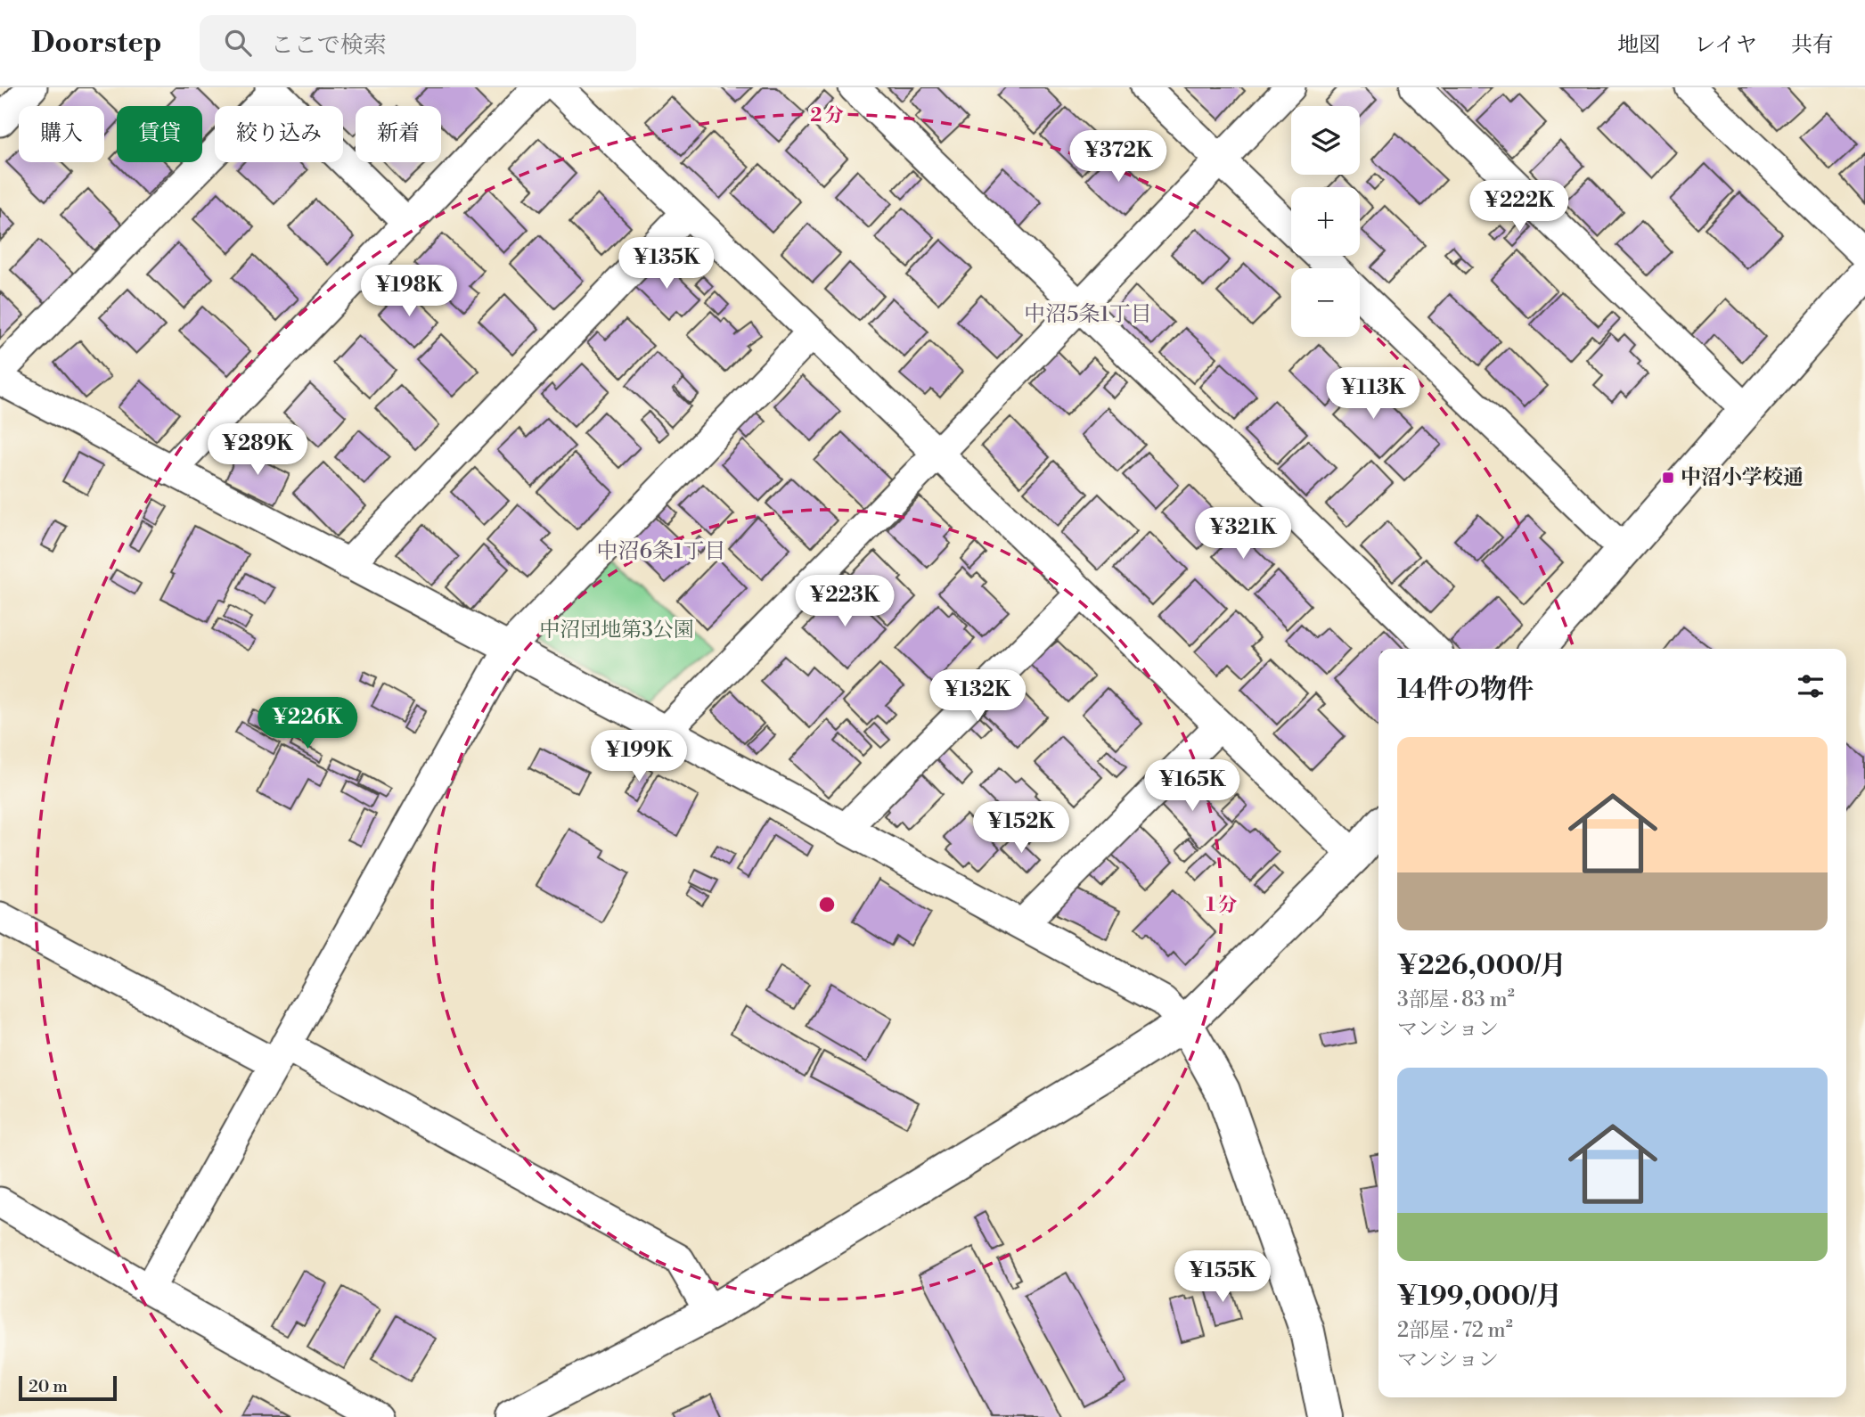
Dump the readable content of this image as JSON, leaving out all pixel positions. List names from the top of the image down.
{
  "districts": ["中沼5条1丁目", "中沼6条1丁目"],
  "parks": ["中沼団地第3公園"],
  "places": {
    "transit": ["中沼小学校通"]
  },
  "scale_bar": "20 m",
  "page": {
    "header": "Doorstep",
    "search": "ここで検索",
    "nav": ["地図", "レイヤ", "共有"],
    "map_buttons": ["+", "−"],
    "chip": [
      "購入",
      "賃貸",
      "絞り込み",
      "新着"
    ],
    "price": [
      "¥372K",
      "¥222K",
      "¥135K",
      "¥198K",
      "¥113K",
      "¥289K",
      "¥321K",
      "¥223K",
      "¥132K",
      "¥226K",
      "¥199K",
      "¥165K",
      "¥152K",
      "¥155K"
    ],
    "heading": "14件の物件",
    "list": [
      {
        "name": "¥226,000/月",
        "note": "3部屋 · 83 m² · マンション"
      },
      {
        "name": "¥199,000/月",
        "note": "2部屋 · 72 m² · マンション"
      }
    ],
    "scale": "20 m"
  },
  "rings": ["2 分", "1 分"]
}
